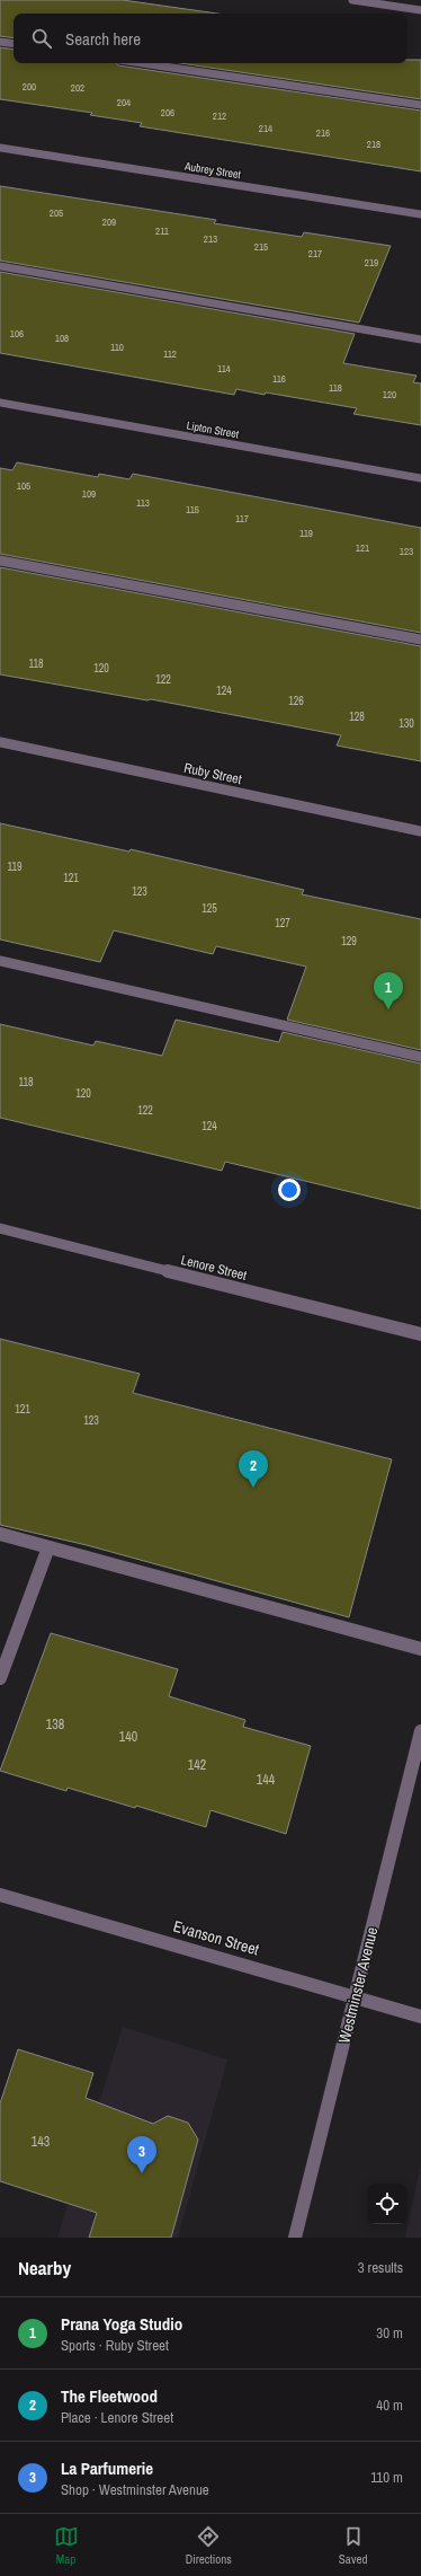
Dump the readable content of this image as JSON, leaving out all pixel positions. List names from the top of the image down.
{
  "streets": {
    "street": [
      "Aubrey Street",
      "Lipton Street",
      "Ruby Street",
      "Lenore Street",
      "Evanson Street",
      "Westminster Avenue"
    ]
  },
  "crossings": [
    ["Evanson Street", "Westminster Avenue"]
  ],
  "house_numbers": [
    "200",
    "202",
    "204",
    "206",
    "212",
    "214",
    "216",
    "218",
    "205",
    "209",
    "211",
    "213",
    "215",
    "217",
    "219",
    "106",
    "108",
    "110",
    "112",
    "114",
    "116",
    "118",
    "120",
    "105",
    "109",
    "113",
    "115",
    "117",
    "119",
    "121",
    "123",
    "118",
    "120",
    "122",
    "124",
    "126",
    "128",
    "130",
    "119",
    "121",
    "123",
    "125",
    "127",
    "129",
    "118",
    "120",
    "122",
    "124",
    "121",
    "123",
    "138",
    "140",
    "142",
    "144",
    "143"
  ],
  "page": {
    "search": "Search here",
    "pins": ["1", "2", "3"],
    "heading": ["Nearby", "3 results"],
    "list": [
      {
        "mark": "1",
        "name": "Prana Yoga Studio",
        "note": "Sports · Ruby Street",
        "value": "30 m"
      },
      {
        "mark": "2",
        "name": "The Fleetwood",
        "note": "Place · Lenore Street",
        "value": "40 m"
      },
      {
        "mark": "3",
        "name": "La Parfumerie",
        "note": "Shop · Westminster Avenue",
        "value": "110 m"
      }
    ],
    "nav": ["Map", "Directions", "Saved"]
  }
}
